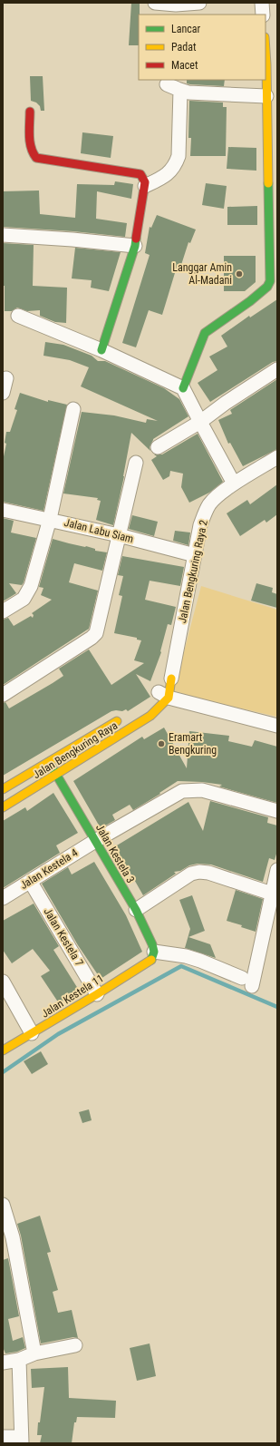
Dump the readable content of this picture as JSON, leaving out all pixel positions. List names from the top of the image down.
{
  "streets": {
    "street": [
      "Jalan Labu Siam",
      "Jalan Bengkuring Raya 2",
      "Jalan Bengkuring Raya",
      "Jalan Kestela 3",
      "Jalan Kestela 4",
      "Jalan Kestela 7",
      "Jalan Kestela 11"
    ]
  },
  "crossings": [
    ["Jalan Labu Siam", "Jalan Bengkuring Raya 2"],
    ["Jalan Bengkuring Raya 2", "Jalan Bengkuring Raya"],
    ["Jalan Bengkuring Raya", "Jalan Kestela 3"],
    ["Jalan Kestela 3", "Jalan Kestela 4"],
    ["Jalan Kestela 3", "Jalan Kestela 11"],
    ["Jalan Kestela 4", "Jalan Kestela 7"],
    ["Jalan Kestela 7", "Jalan Kestela 11"]
  ],
  "places": ["Langgar Amin Al-Madani", "Eramart Bengkuring"],
  "legend": ["Lancar", "Padat", "Macet"]
}
